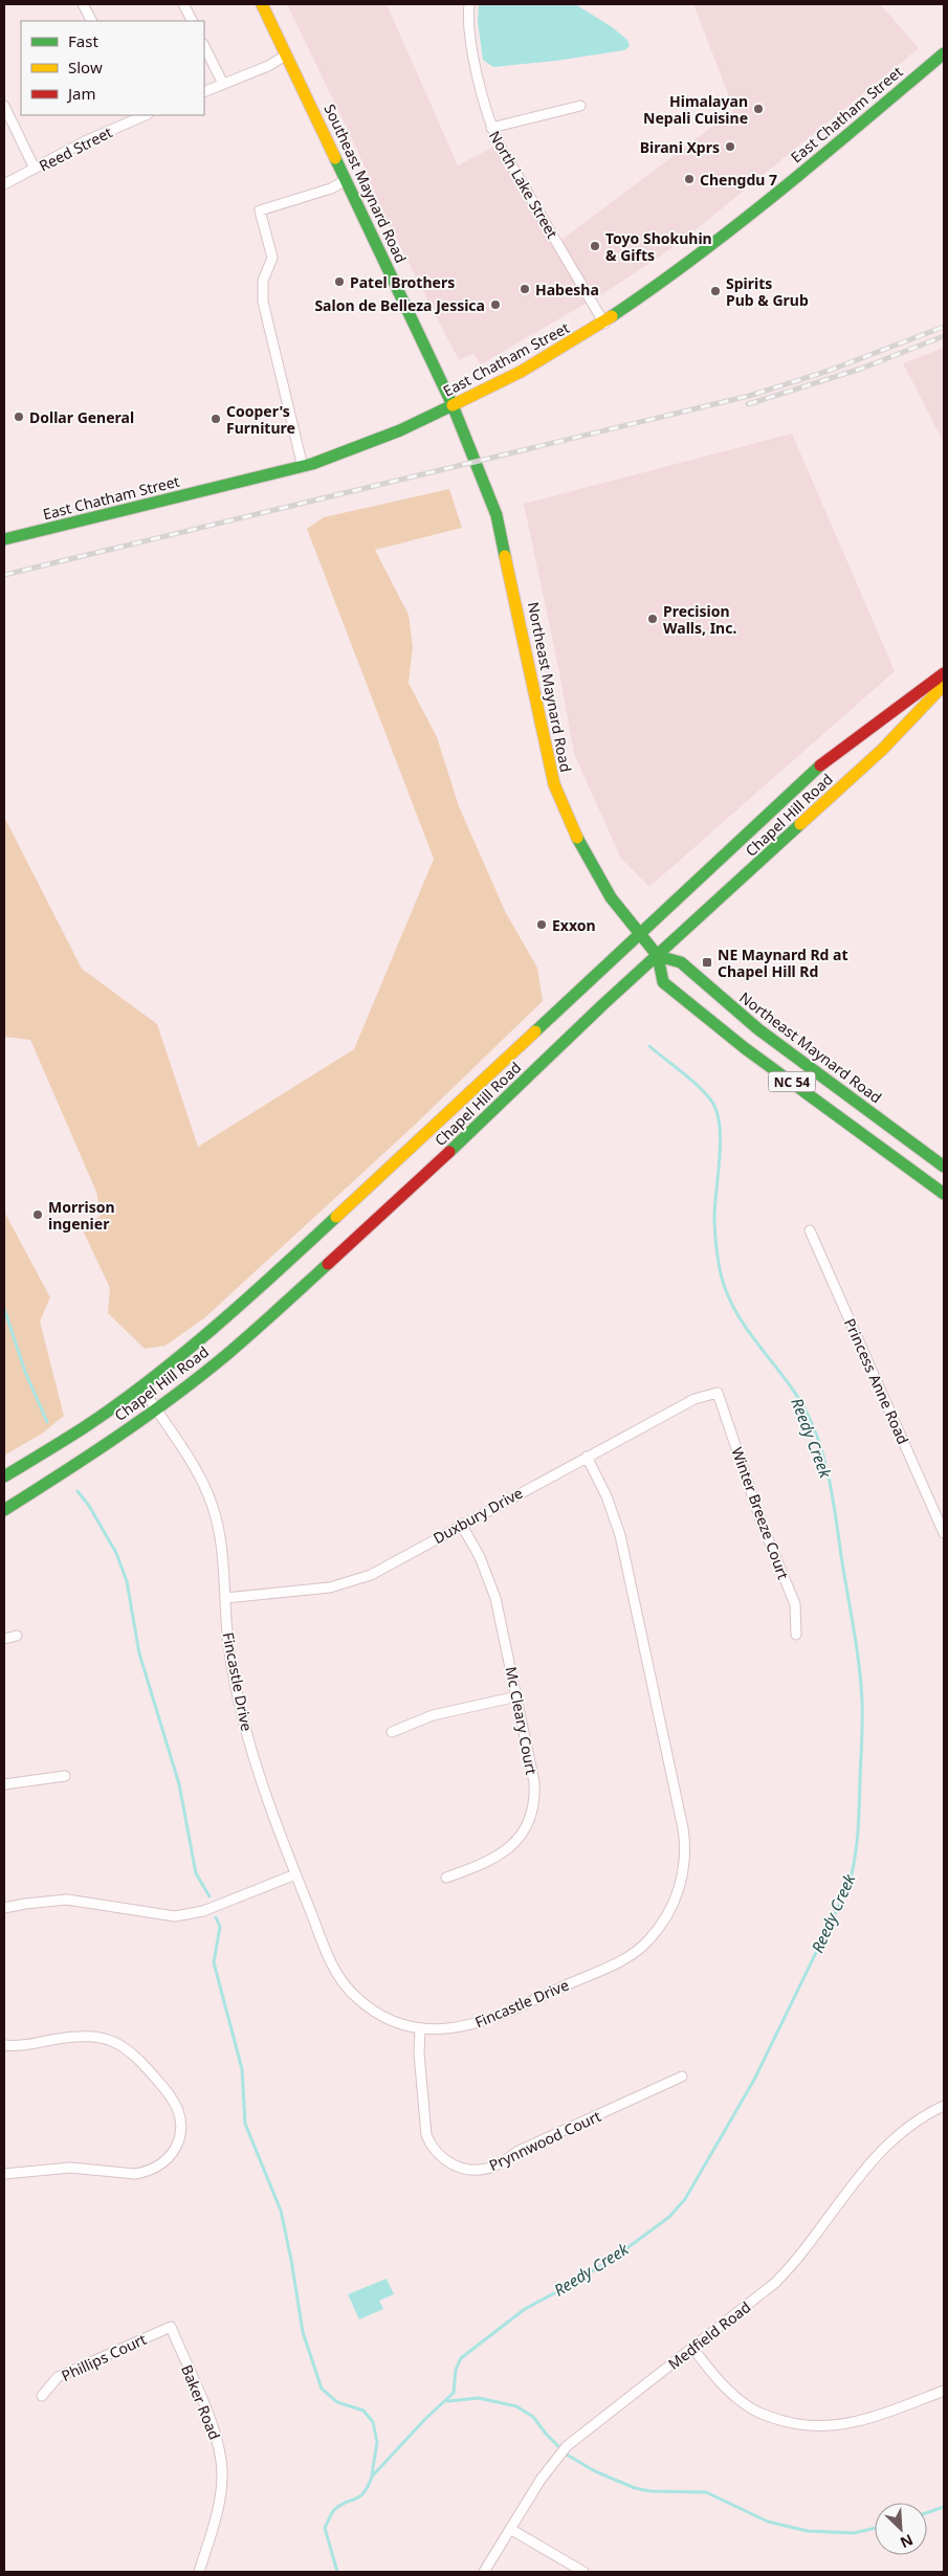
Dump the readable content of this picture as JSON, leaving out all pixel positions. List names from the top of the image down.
{
  "streets": {
    "main road": [
      "East Chatham Street",
      "Southeast Maynard Road",
      "Northeast Maynard Road",
      "Chapel Hill Road",
      "NC 54"
    ],
    "street": [
      "Reed Street",
      "North Lake Street",
      "Princess Anne Road",
      "Winter Breeze Court",
      "Duxbury Drive",
      "Fincastle Drive",
      "Mc Cleary Court",
      "Prynnwood Court",
      "Medfield Road",
      "Phillips Court",
      "Baker Road"
    ]
  },
  "crossings": [
    ["East Chatham Street", "Southeast Maynard Road"],
    ["East Chatham Street", "North Lake Street"],
    ["East Chatham Street", "Northeast Maynard Road"],
    ["Southeast Maynard Road", "Northeast Maynard Road"],
    ["Northeast Maynard Road", "Chapel Hill Road"],
    ["Chapel Hill Road", "Fincastle Drive"],
    ["Winter Breeze Court", "Duxbury Drive"],
    ["Duxbury Drive", "Fincastle Drive"],
    ["Duxbury Drive", "Mc Cleary Court"],
    ["Fincastle Drive", "Prynnwood Court"],
    ["Phillips Court", "Baker Road"]
  ],
  "water": ["Reedy Creek"],
  "places": {
    "other": [
      "Himalayan Nepali Cuisine",
      "Birani Xprs",
      "Chengdu 7",
      "Toyo Shokuhin & Gifts",
      "Patel Brothers",
      "Habesha",
      "Spirits Pub & Grub",
      "Salon de Belleza Jessica",
      "Dollar General",
      "Cooper's Furniture",
      "Precision Walls, Inc.",
      "Exxon",
      "Morrison ingenier"
    ],
    "transit": ["NE Maynard Rd at Chapel Hill Rd"]
  },
  "legend": ["Fast", "Slow", "Jam"],
  "north": "bottom right"
}
